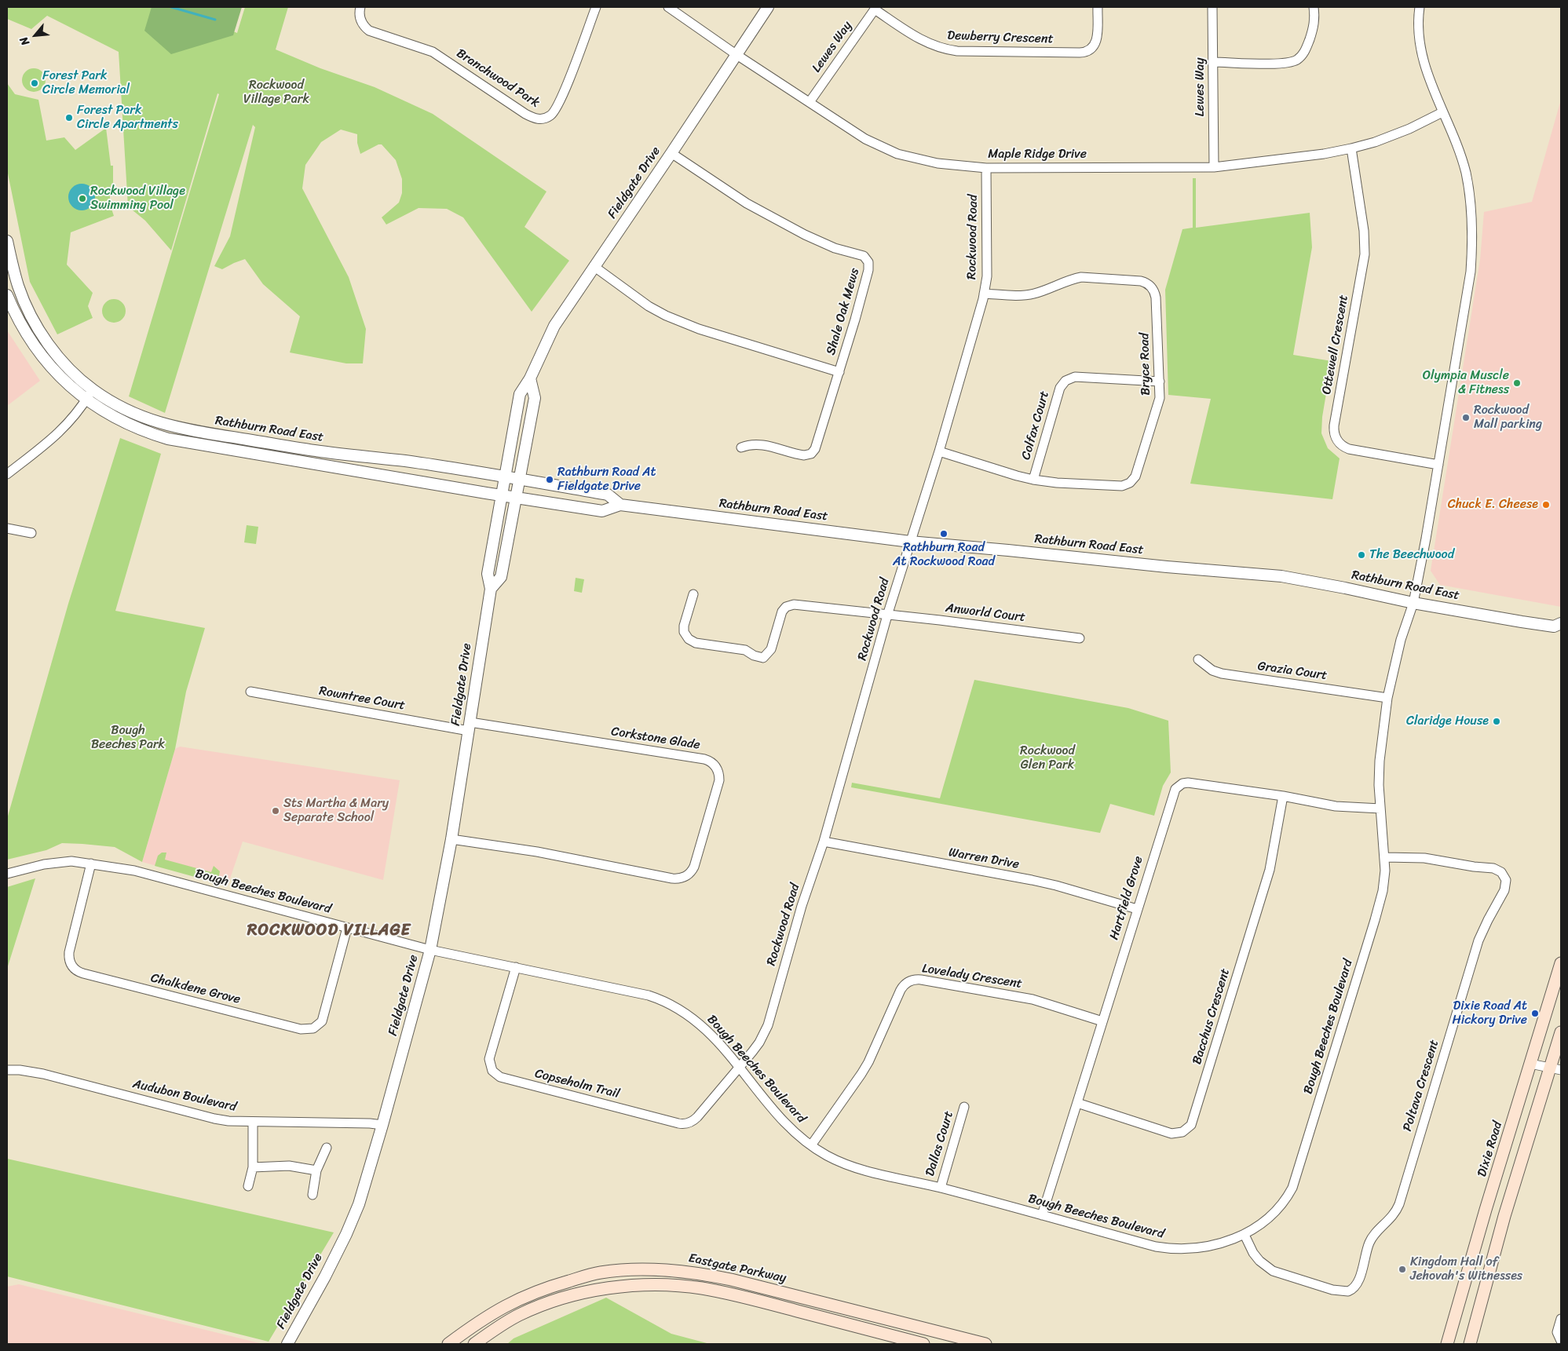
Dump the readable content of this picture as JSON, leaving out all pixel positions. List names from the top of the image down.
{
  "streets": {
    "main road": ["Dixie Road", "Eastgate Parkway"],
    "street": [
      "Dewberry Crescent",
      "Lewes Way",
      "Branchwood Park",
      "Maple Ridge Drive",
      "Fieldgate Drive",
      "Rockwood Road",
      "Shale Oak Mews",
      "Ottewell Crescent",
      "Bryce Road",
      "Colfax Court",
      "Rathburn Road East",
      "Anworld Court",
      "Grazia Court",
      "Rowntree Court",
      "Corkstone Glade",
      "Warren Drive",
      "Bough Beeches Boulevard",
      "Hartfield Grove",
      "Lovelady Crescent",
      "Chalkdene Grove",
      "Bacchus Crescent",
      "Copseholm Trail",
      "Poltava Crescent",
      "Audubon Boulevard",
      "Dallas Court"
    ]
  },
  "crossings": [
    ["Dewberry Crescent", "Lewes Way"],
    ["Lewes Way", "Maple Ridge Drive"],
    ["Maple Ridge Drive", "Fieldgate Drive"],
    ["Maple Ridge Drive", "Rockwood Road"],
    ["Maple Ridge Drive", "Ottewell Crescent"],
    ["Maple Ridge Drive", "Bough Beeches Boulevard"],
    ["Fieldgate Drive", "Shale Oak Mews"],
    ["Fieldgate Drive", "Rathburn Road East"],
    ["Fieldgate Drive", "Rowntree Court"],
    ["Fieldgate Drive", "Corkstone Glade"],
    ["Fieldgate Drive", "Bough Beeches Boulevard"],
    ["Fieldgate Drive", "Audubon Boulevard"],
    ["Rockwood Road", "Bryce Road"],
    ["Rockwood Road", "Rathburn Road East"],
    ["Rockwood Road", "Anworld Court"],
    ["Rockwood Road", "Warren Drive"],
    ["Rockwood Road", "Bough Beeches Boulevard"],
    ["Rockwood Road", "Copseholm Trail"],
    ["Ottewell Crescent", "Bough Beeches Boulevard"],
    ["Bryce Road", "Colfax Court"],
    ["Rathburn Road East", "Bough Beeches Boulevard"],
    ["Grazia Court", "Bough Beeches Boulevard"],
    ["Rowntree Court", "Corkstone Glade"],
    ["Warren Drive", "Hartfield Grove"],
    ["Bough Beeches Boulevard", "Hartfield Grove"],
    ["Bough Beeches Boulevard", "Lovelady Crescent"],
    ["Bough Beeches Boulevard", "Chalkdene Grove"],
    ["Bough Beeches Boulevard", "Copseholm Trail"],
    ["Bough Beeches Boulevard", "Poltava Crescent"],
    ["Bough Beeches Boulevard", "Dallas Court"],
    ["Hartfield Grove", "Lovelady Crescent"],
    ["Hartfield Grove", "Bacchus Crescent"]
  ],
  "districts": ["ROCKWOOD VILLAGE"],
  "parks": ["Rockwood Village Park", "Bough Beeches Park", "Rockwood Glen Park"],
  "places": [
    "Forest Park Circle Memorial",
    "Forest Park Circle Apartments",
    "Rockwood Village Swimming Pool",
    "Olympia Muscle & Fitness",
    "Rockwood Mall parking",
    "Rathburn Road At Fieldgate Drive",
    "Chuck E. Cheese",
    "Rathburn Road At Rockwood Road",
    "The Beechwood",
    "Claridge House",
    "Sts Martha & Mary Separate School",
    "Dixie Road At Hickory Drive",
    "Kingdom Hall of Jehovah's Witnesses"
  ],
  "north": "bottom left"
}
